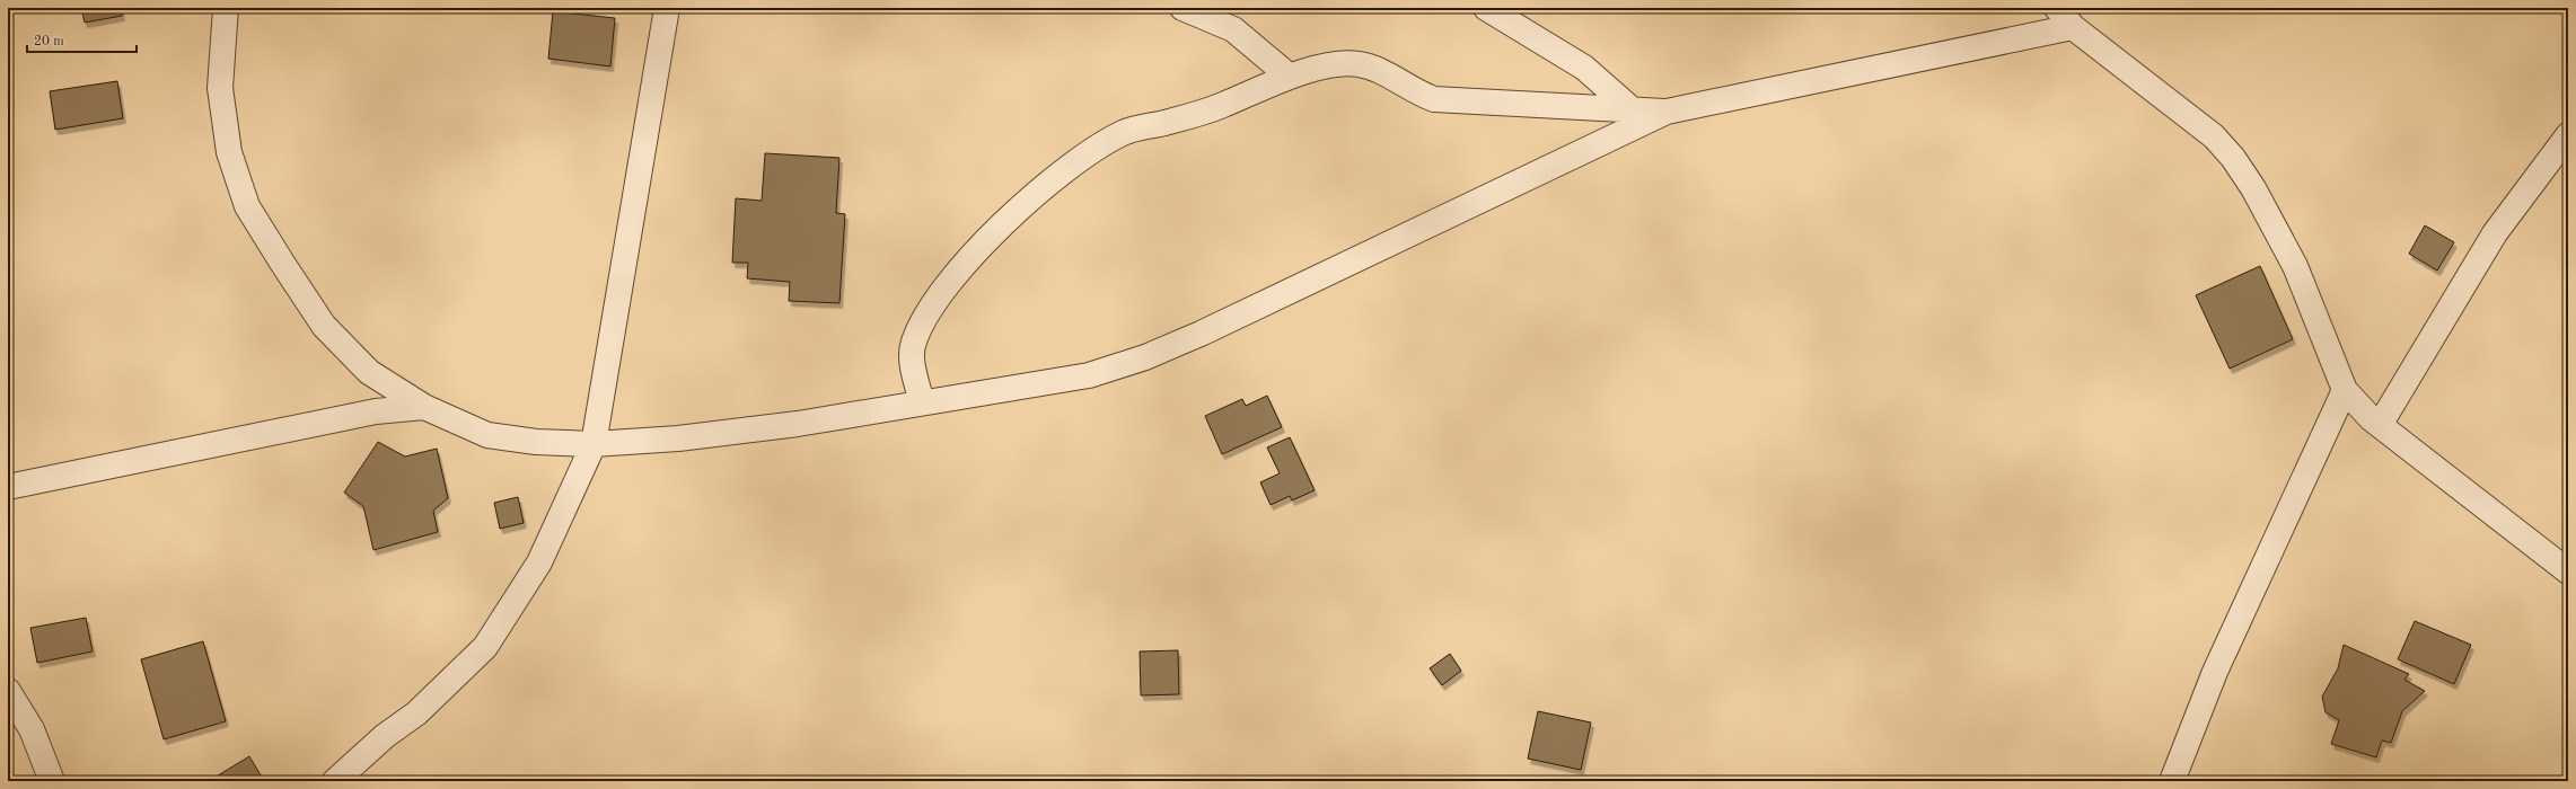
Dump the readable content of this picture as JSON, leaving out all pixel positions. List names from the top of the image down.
{
  "scale_bar": "20 m"
}
